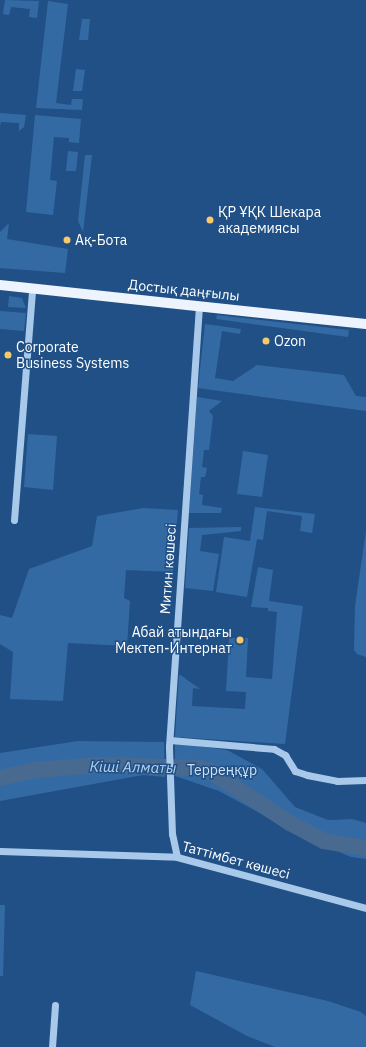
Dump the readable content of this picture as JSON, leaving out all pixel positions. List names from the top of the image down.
{
  "streets": {
    "main road": ["Достық даңғылы"],
    "street": ["Митин көшесі", "Таттімбет көшесі"]
  },
  "crossings": [
    ["Достық даңғылы", "Митин көшесі"],
    ["Митин көшесі", "Таттімбет көшесі"]
  ],
  "water": ["Кіші Алматы"],
  "parks": ["Терреңқұр"],
  "places": [
    "ҚР ҰҚК Шекара академиясы",
    "Ақ-Бота",
    "Ozon",
    "Corporate Business Systems",
    "Абай атындағы Мектеп-Интернат"
  ]
}
